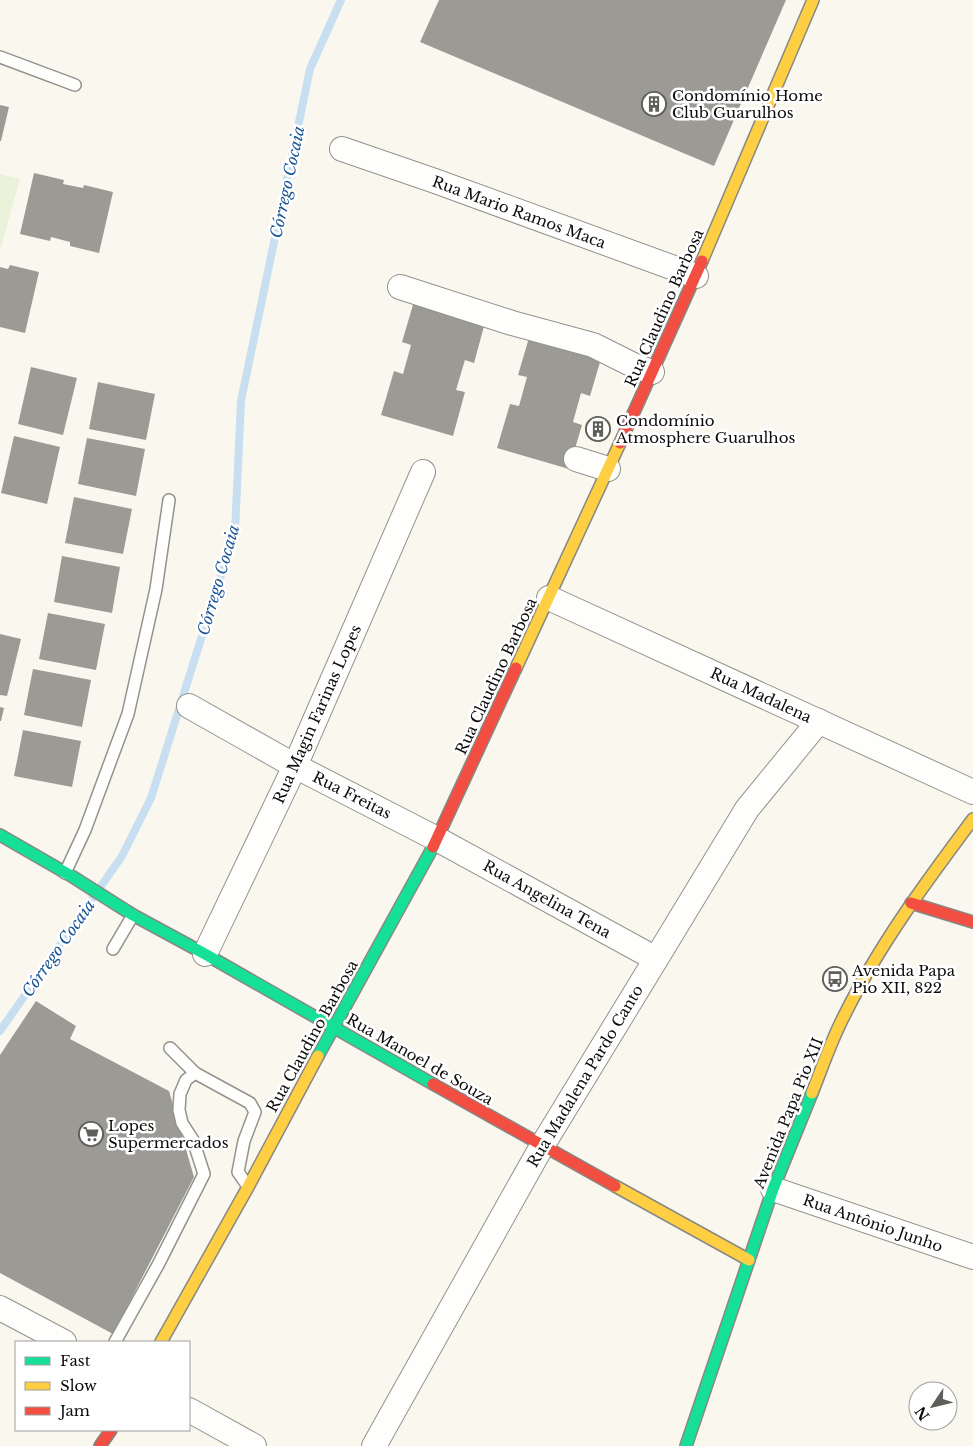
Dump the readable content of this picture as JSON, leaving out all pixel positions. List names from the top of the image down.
{
  "streets": {
    "street": [
      "Rua Mario Ramos Maca",
      "Rua Claudino Barbosa",
      "Rua Madalena",
      "Rua Magin Farinas Lopes",
      "Rua Freitas",
      "Rua Angelina Tena",
      "Rua Manoel de Souza",
      "Rua Madalena Pardo Canto",
      "Avenida Papa Pio XII",
      "Rua Antônio Junho"
    ]
  },
  "crossings": [
    ["Rua Mario Ramos Maca", "Rua Claudino Barbosa"],
    ["Rua Claudino Barbosa", "Rua Madalena"],
    ["Rua Claudino Barbosa", "Rua Freitas"],
    ["Rua Claudino Barbosa", "Rua Angelina Tena"],
    ["Rua Claudino Barbosa", "Rua Manoel de Souza"],
    ["Rua Madalena", "Rua Madalena Pardo Canto"],
    ["Rua Magin Farinas Lopes", "Rua Freitas"],
    ["Rua Magin Farinas Lopes", "Rua Manoel de Souza"],
    ["Rua Freitas", "Rua Angelina Tena"],
    ["Rua Angelina Tena", "Rua Madalena Pardo Canto"],
    ["Rua Manoel de Souza", "Rua Madalena Pardo Canto"],
    ["Rua Manoel de Souza", "Avenida Papa Pio XII"],
    ["Avenida Papa Pio XII", "Rua Antônio Junho"]
  ],
  "water": ["Córrego Cocaia"],
  "places": {
    "building": ["Condomínio Home Club Guarulhos", "Condomínio Atmosphere Guarulhos"],
    "bus stop": ["Avenida Papa Pio XII, 822"],
    "supermarket": ["Lopes Supermercados"]
  },
  "legend": ["Fast", "Slow", "Jam"],
  "north": "bottom left"
}
